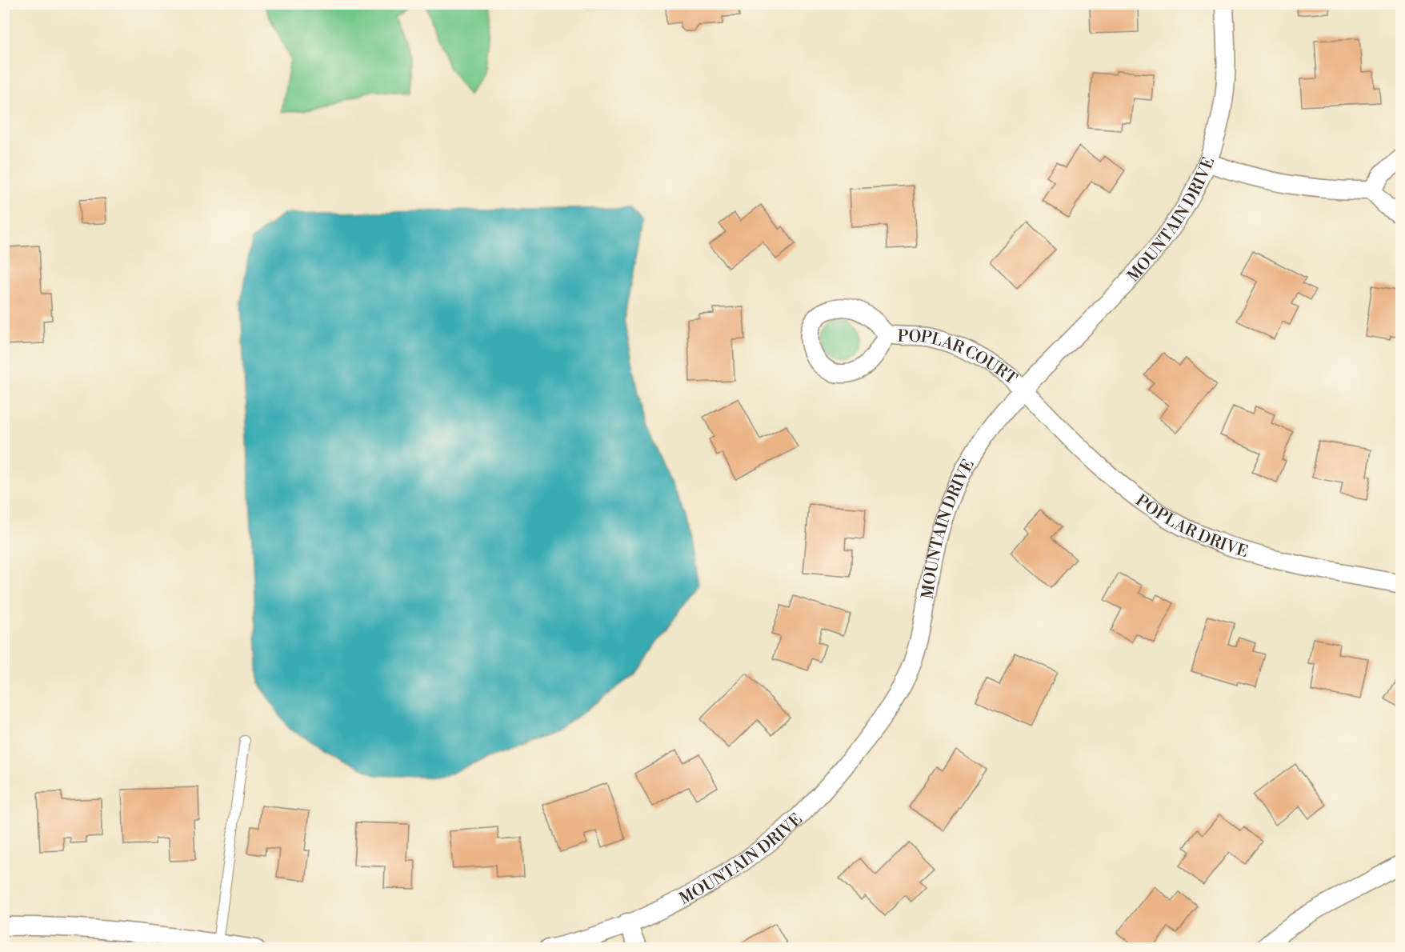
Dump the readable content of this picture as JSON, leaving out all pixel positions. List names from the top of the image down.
{
  "streets": {
    "street": ["MOUNTAIN DRIVE", "POPLAR COURT", "POPLAR DRIVE"]
  },
  "crossings": [
    ["MOUNTAIN DRIVE", "POPLAR COURT"],
    ["MOUNTAIN DRIVE", "POPLAR DRIVE"],
    ["POPLAR COURT", "POPLAR DRIVE"]
  ]
}
